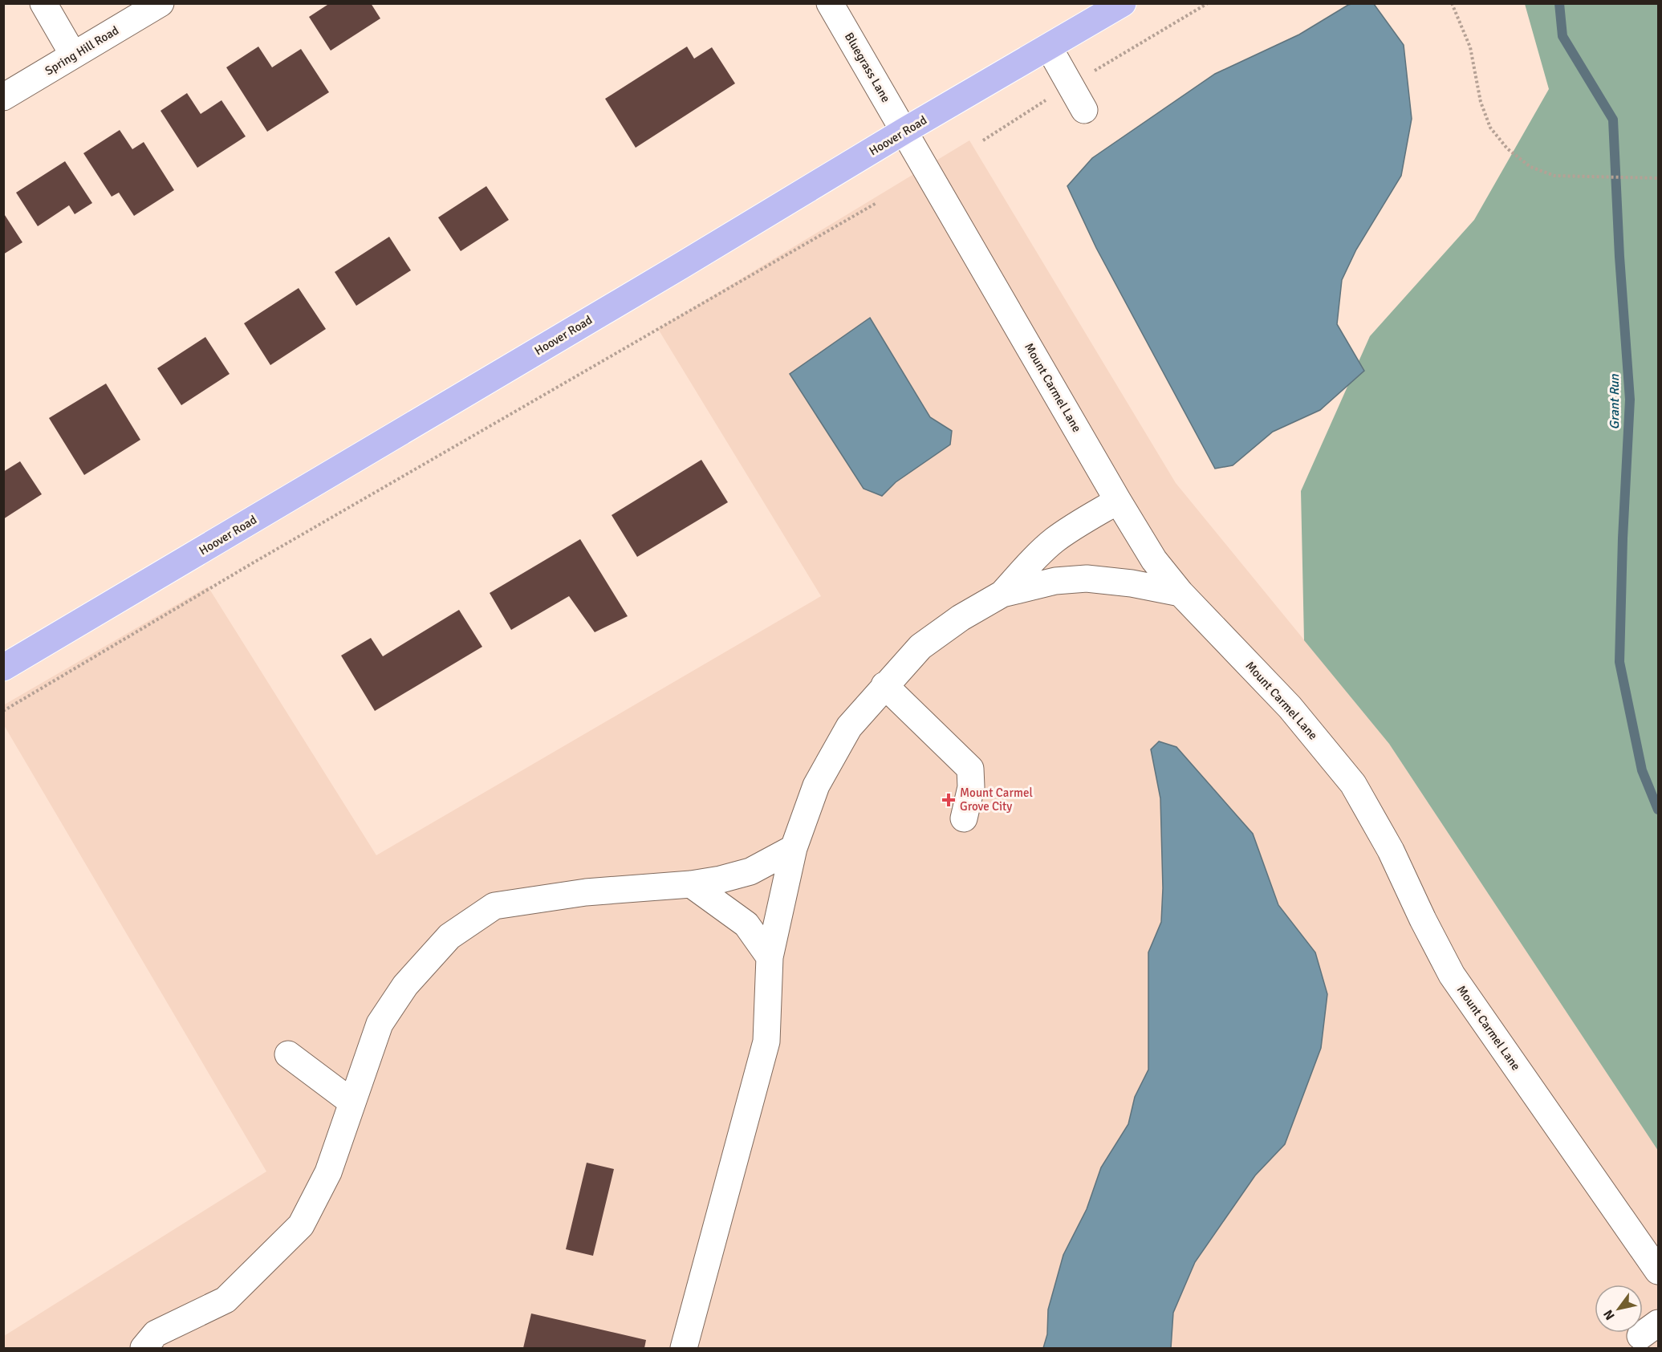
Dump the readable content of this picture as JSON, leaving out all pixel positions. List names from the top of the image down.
{
  "streets": {
    "main road": ["Hoover Road"],
    "street": ["Spring Hill Road", "Bluegrass Lane", "Mount Carmel Lane"]
  },
  "crossings": [
    ["Bluegrass Lane", "Hoover Road"],
    ["Bluegrass Lane", "Mount Carmel Lane"],
    ["Hoover Road", "Mount Carmel Lane"]
  ],
  "water": ["Grant Run"],
  "places": {
    "health": ["Mount Carmel Grove City"]
  },
  "north": "bottom left"
}
